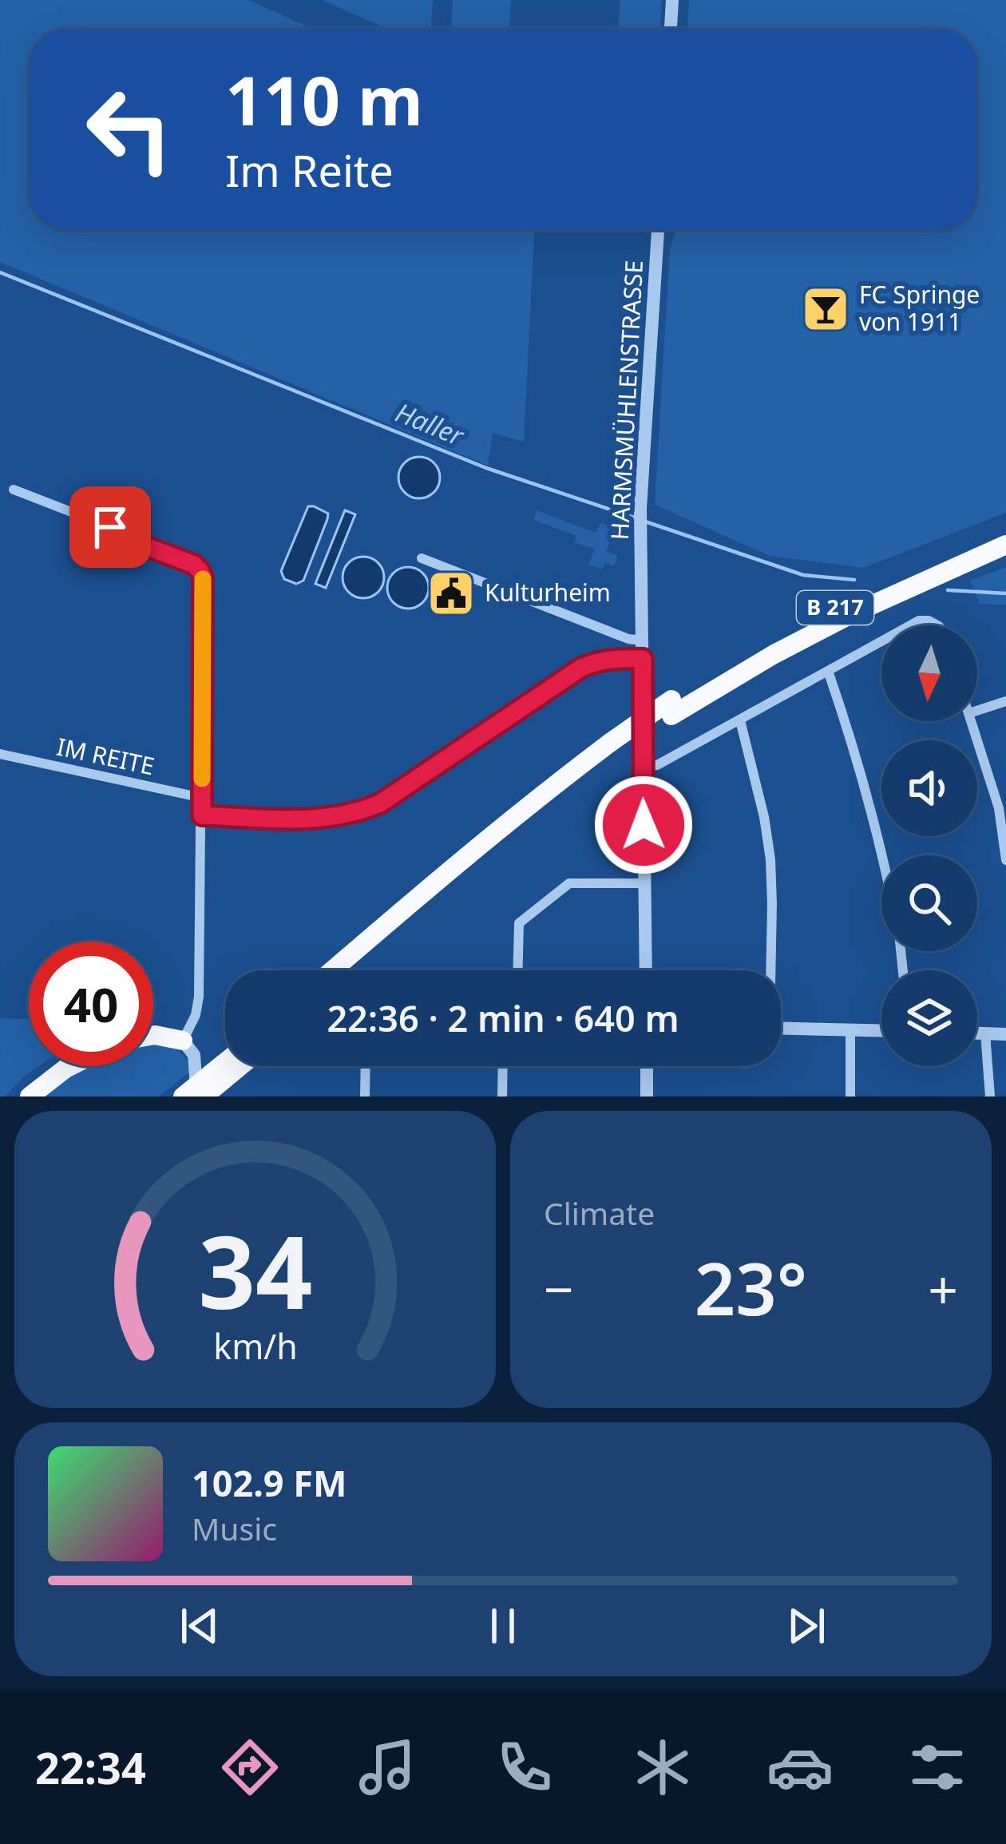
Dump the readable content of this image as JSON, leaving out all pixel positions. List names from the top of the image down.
{
  "streets": {
    "highway": ["B 217"],
    "street": ["HARMSMÜHLENSTRASSE", "IM REITE"]
  },
  "water": ["Haller"],
  "places": {
    "bar": ["FC Springe von 1911"],
    "public building": ["Kulturheim"]
  },
  "north": "bottom",
  "page": {
    "turn": ["110 m", "Im Reite"],
    "limit": "40",
    "trip": "22:36 · 2 min · 640 m",
    "tile": "Climate",
    "heat": ["−", "23°", "+"],
    "song": ["102.9 FM", "Music"],
    "tabs": "22:34",
    "gauge": ["34", "km/h"]
  }
}
